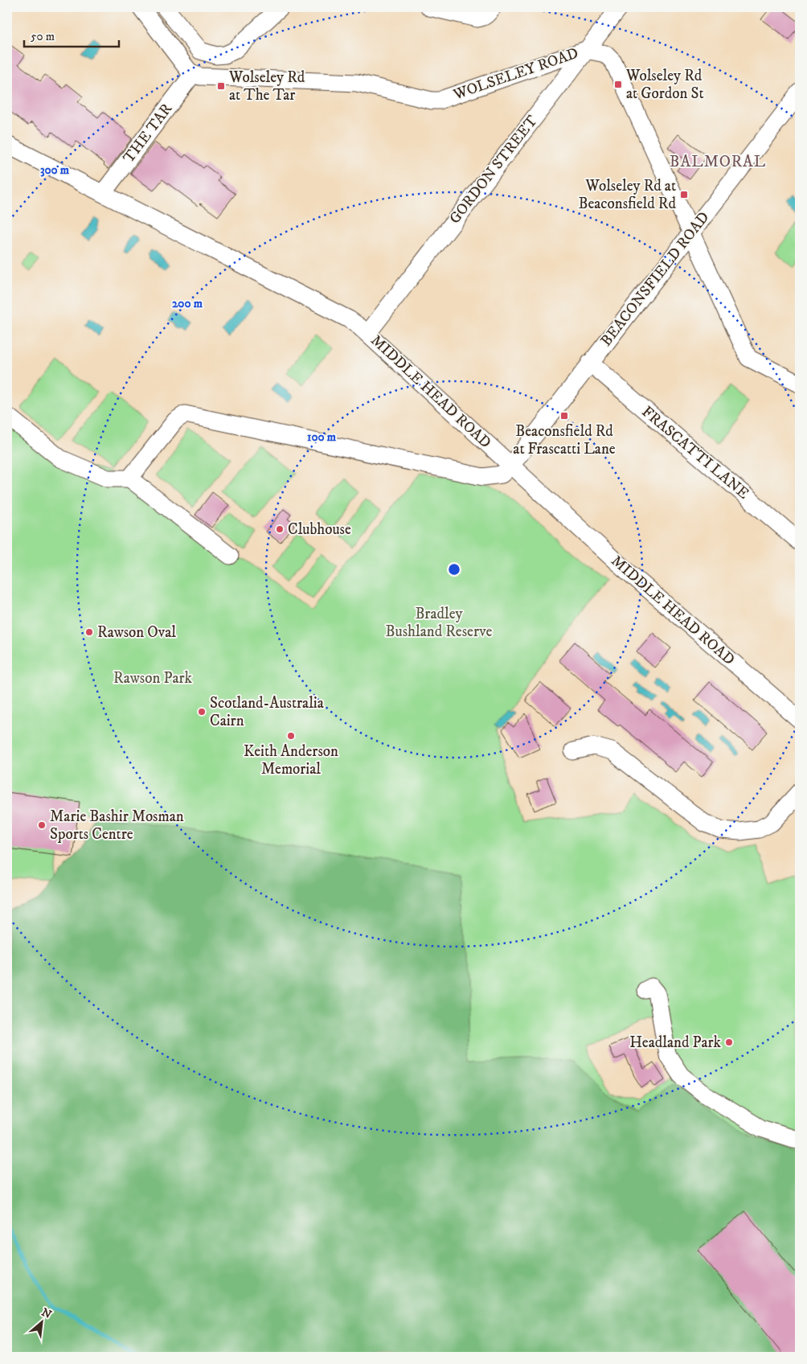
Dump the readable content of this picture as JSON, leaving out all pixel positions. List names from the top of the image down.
{
  "streets": {
    "street": [
      "WOLSELEY ROAD",
      "THE TAR",
      "GORDON STREET",
      "BEACONSFIELD ROAD",
      "MIDDLE HEAD ROAD",
      "FRASCATTI LANE"
    ]
  },
  "crossings": [
    ["WOLSELEY ROAD", "THE TAR"],
    ["WOLSELEY ROAD", "GORDON STREET"],
    ["WOLSELEY ROAD", "BEACONSFIELD ROAD"],
    ["THE TAR", "MIDDLE HEAD ROAD"],
    ["GORDON STREET", "MIDDLE HEAD ROAD"],
    ["BEACONSFIELD ROAD", "MIDDLE HEAD ROAD"],
    ["BEACONSFIELD ROAD", "FRASCATTI LANE"]
  ],
  "districts": ["BALMORAL"],
  "parks": ["Bradley Bushland Reserve", "Rawson Park"],
  "places": {
    "transit": [
      "Wolseley Rd at Gordon St",
      "Wolseley Rd at The Tar",
      "Wolseley Rd at Beaconsfield Rd",
      "Beaconsfield Rd at Frascatti Lane"
    ],
    "other": [
      "Clubhouse",
      "Rawson Oval",
      "Scotland-Australia Cairn",
      "Keith Anderson Memorial",
      "Marie Bashir Mosman Sports Centre",
      "Headland Park"
    ]
  },
  "scale_bar": "50 m",
  "north": "top right",
  "rings": ["300 m", "200 m", "100 m"]
}
